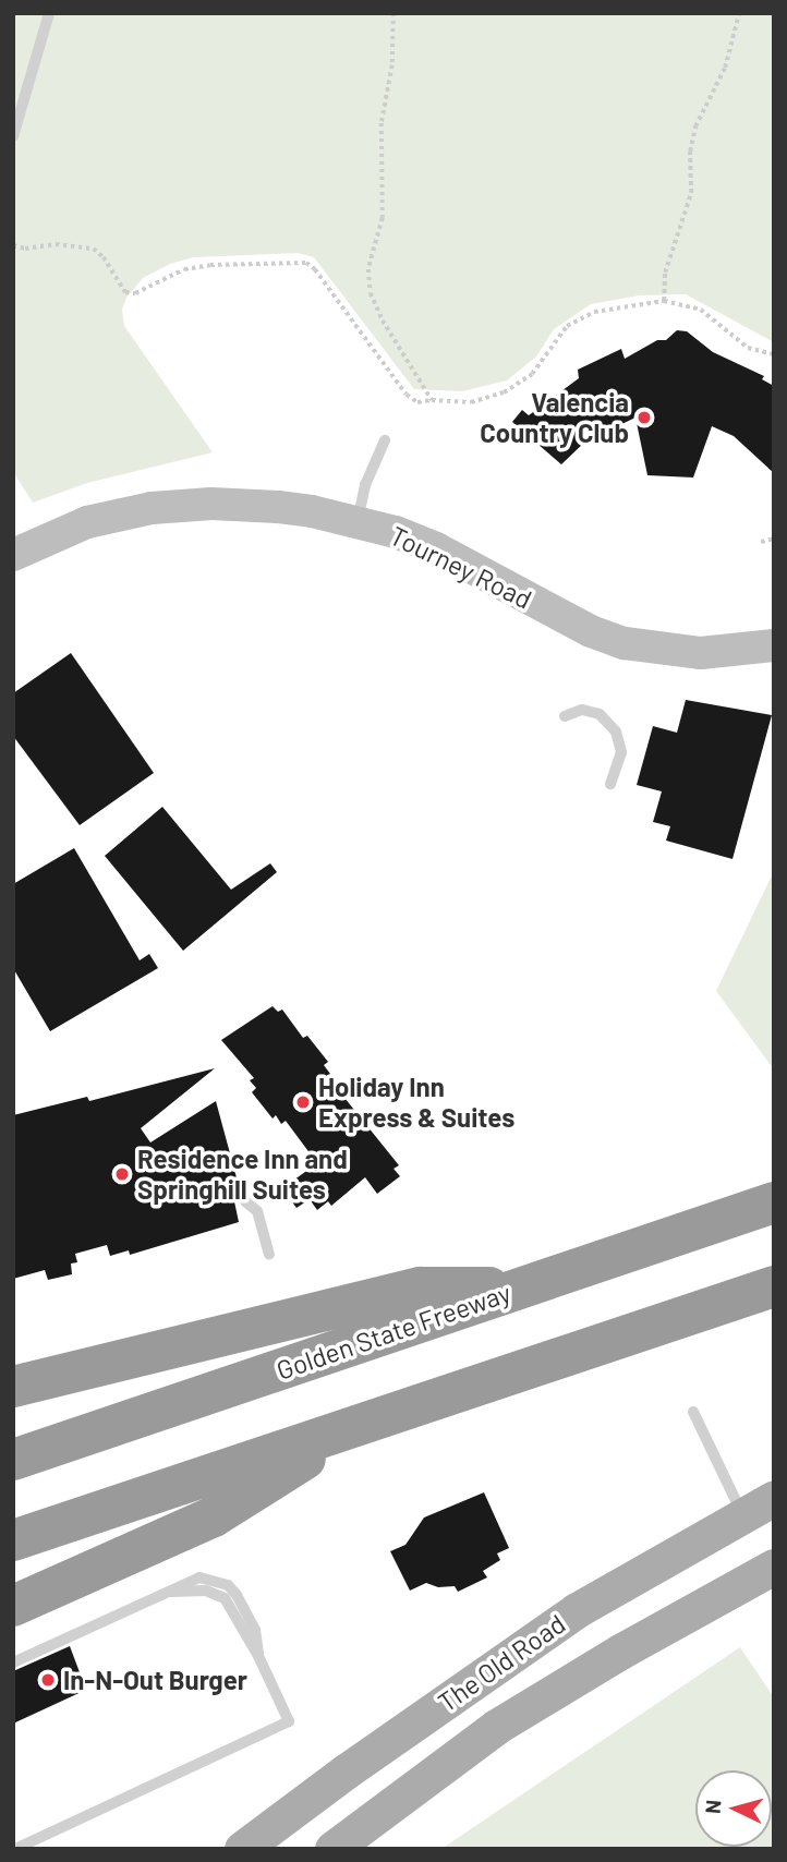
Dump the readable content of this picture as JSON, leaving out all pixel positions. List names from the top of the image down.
{
  "streets": {
    "highway": ["Golden State Freeway"],
    "main road": ["The Old Road"],
    "street": ["Tourney Road"]
  },
  "places": [
    "Valencia Country Club",
    "Holiday Inn Express & Suites",
    "Residence Inn and Springhill Suites",
    "In-N-Out Burger"
  ],
  "north": "left"
}
